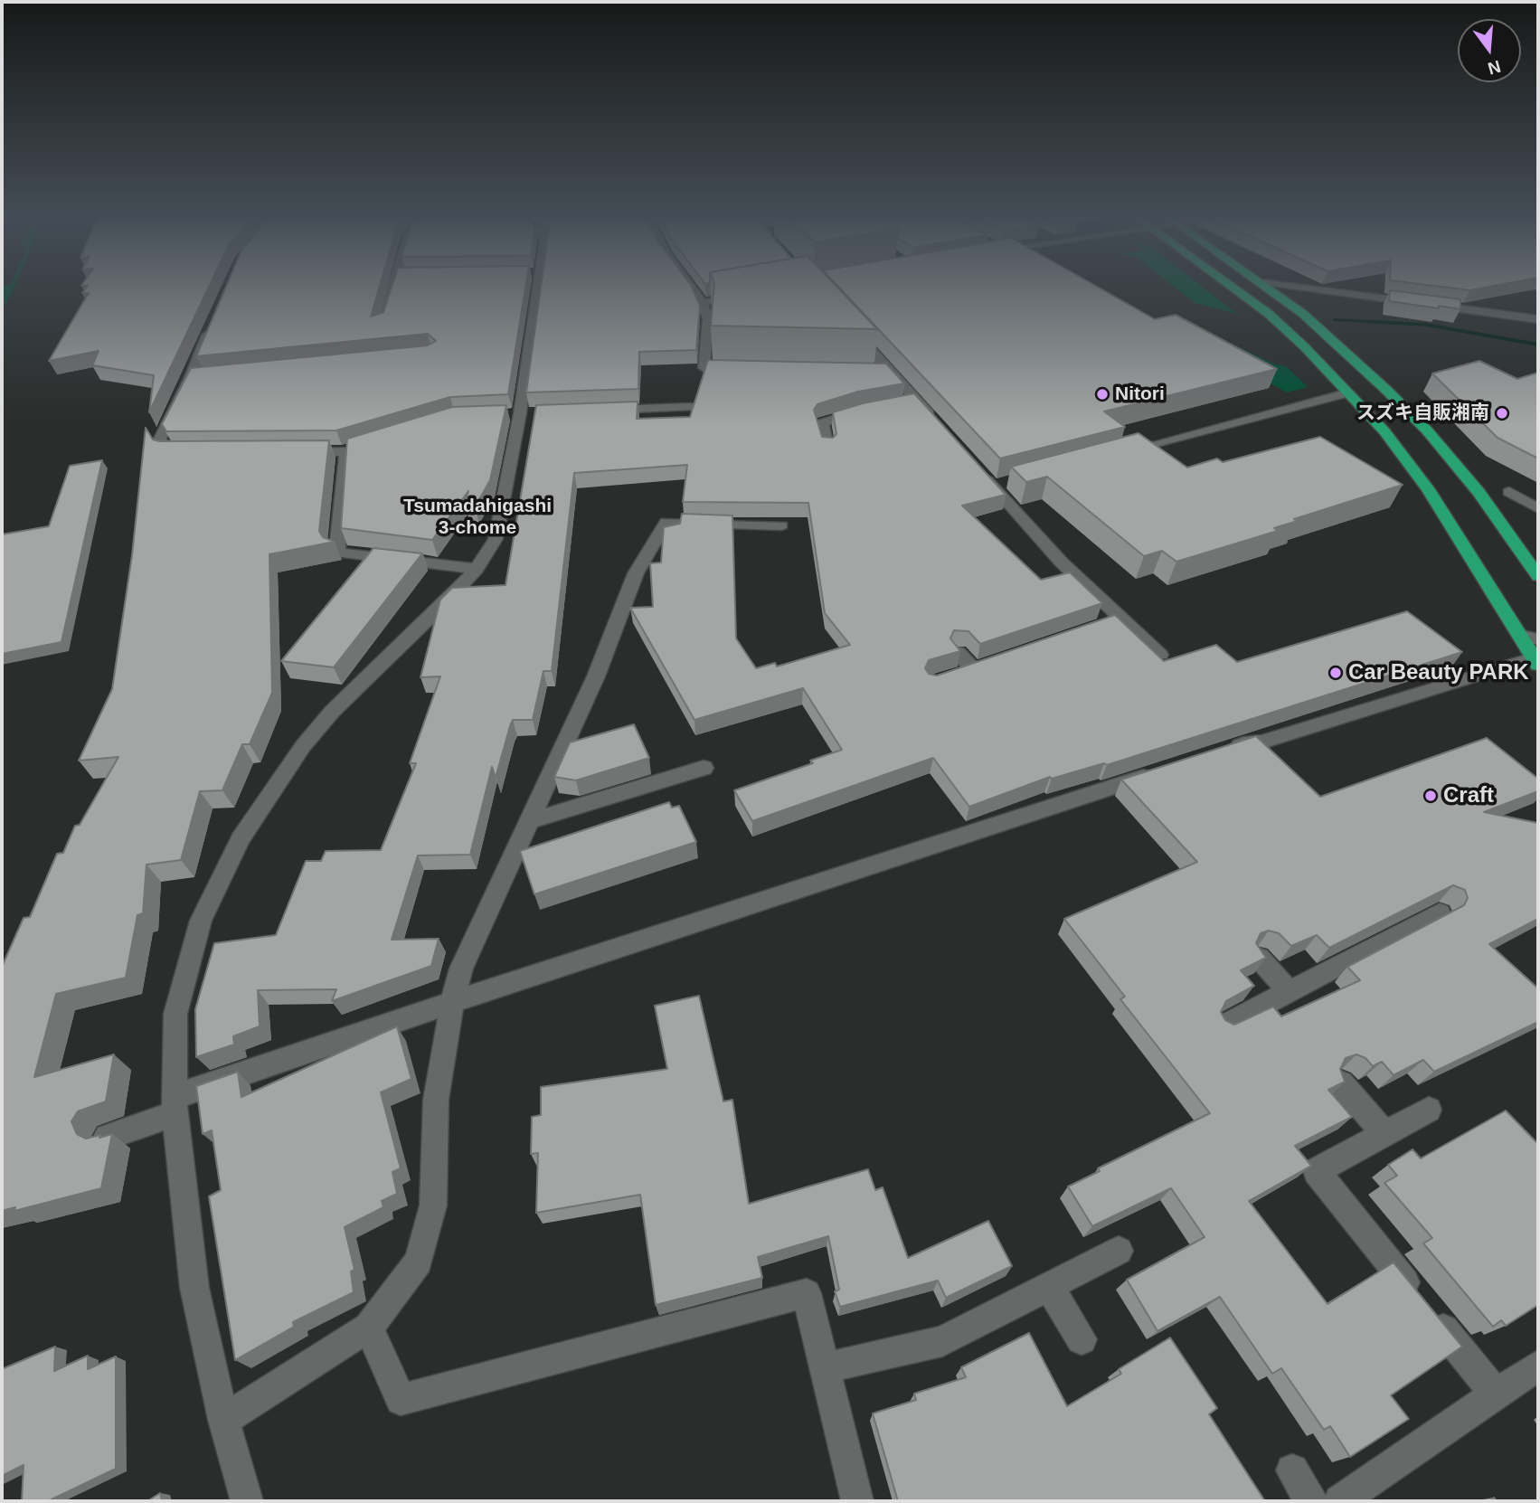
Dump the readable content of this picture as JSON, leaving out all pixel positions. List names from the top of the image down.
{
  "districts": ["Tsumadahigashi 3-chome"],
  "places": [
    "Nitori",
    "スズキ自販湘南",
    "Car Beauty PARK",
    "Craft"
  ],
  "north": "bottom"
}
